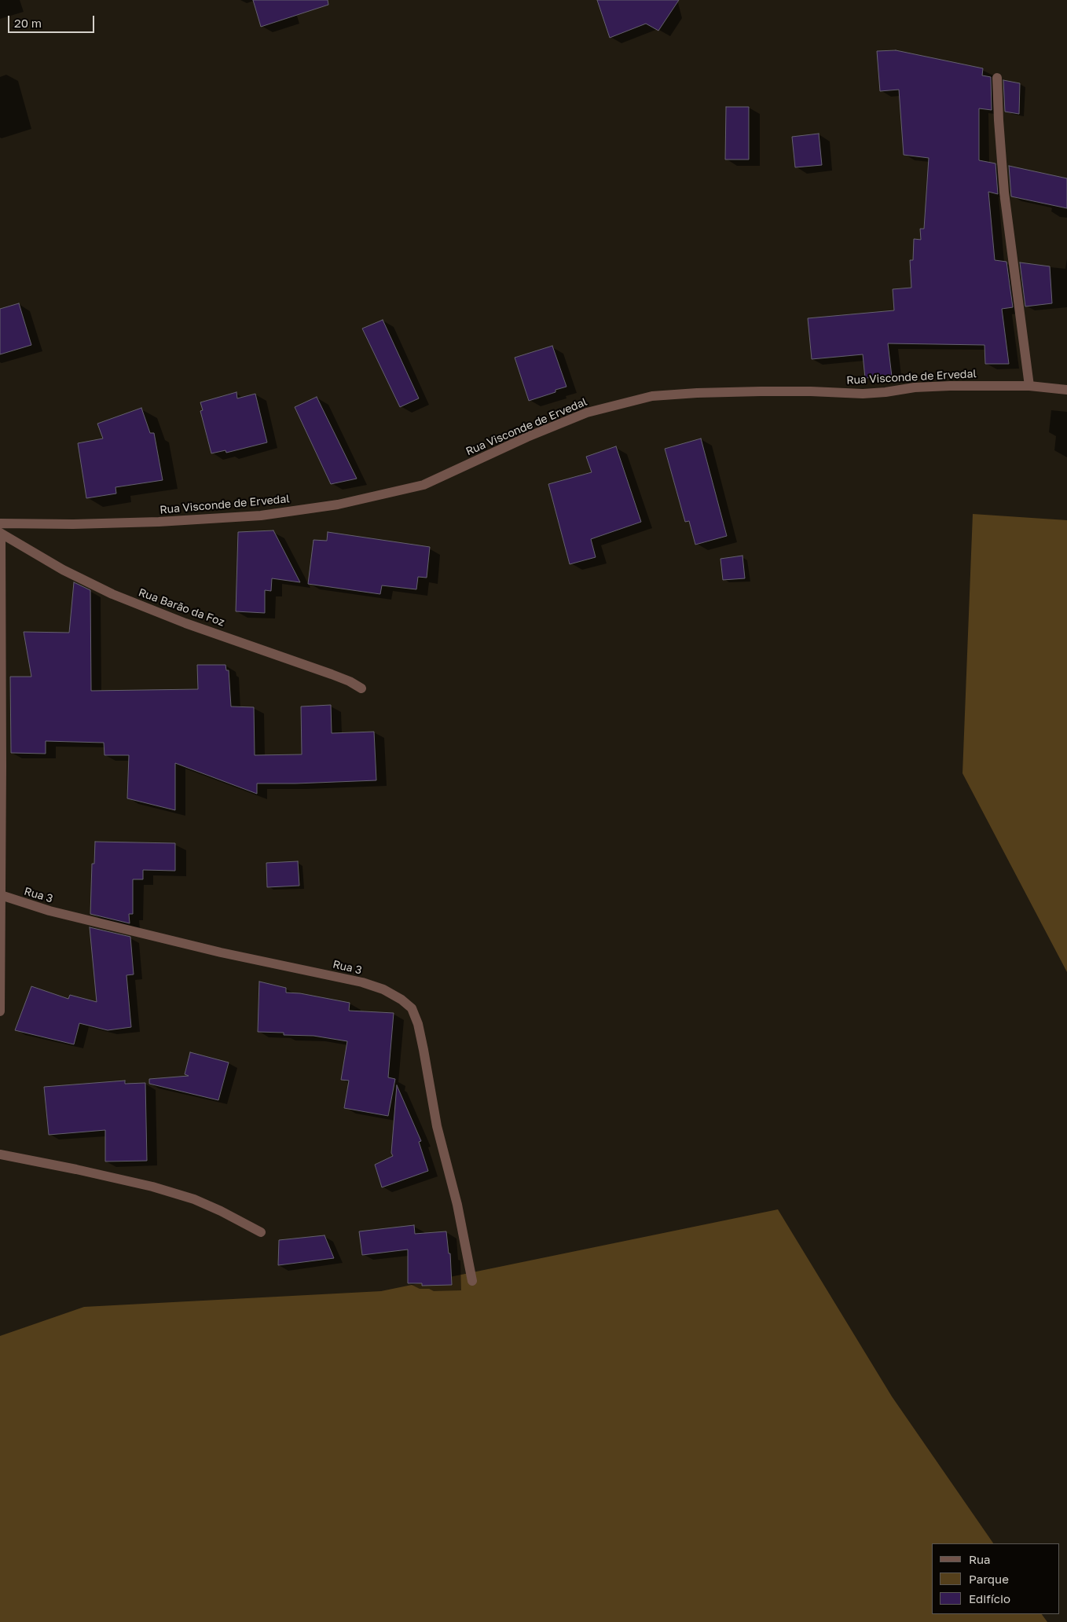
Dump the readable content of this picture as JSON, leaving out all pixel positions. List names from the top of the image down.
{
  "streets": {
    "street": ["Rua Visconde de Ervedal", "Rua Barão da Foz", "Rua 3"]
  },
  "crossings": [
    ["Rua Visconde de Ervedal", "Rua Barão da Foz"]
  ],
  "legend": ["Rua", "Parque", "Edifício"],
  "scale_bar": "20 m"
}
